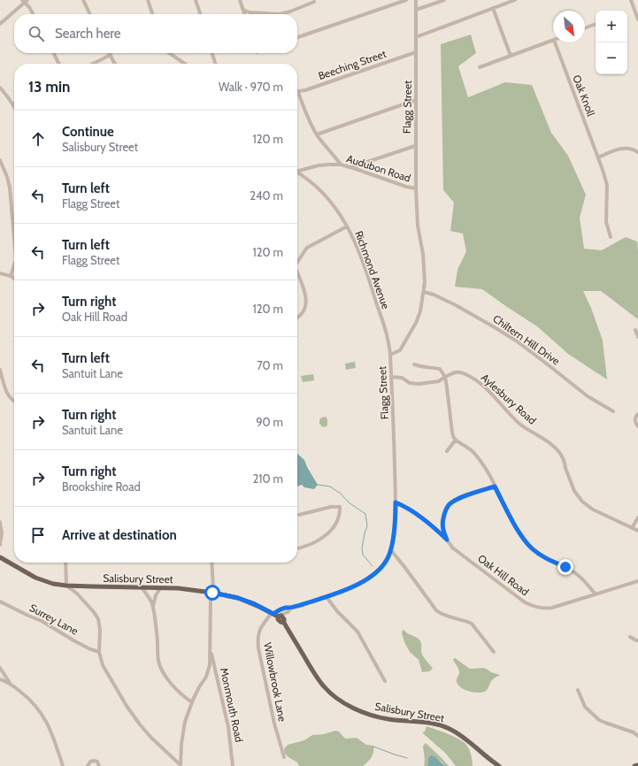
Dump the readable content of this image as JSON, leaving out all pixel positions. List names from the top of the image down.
{
  "streets": {
    "main road": ["Salisbury Street"],
    "street": [
      "Beeching Street",
      "Oak Knoll",
      "Flagg Street",
      "Audubon Road",
      "Richmond Avenue",
      "Chiltern Hill Drive",
      "Aylesbury Road",
      "Oak Hill Road",
      "Surrey Lane",
      "Willowbrook Lane",
      "Monmouth Road"
    ]
  },
  "crossings": [
    ["Beeching Street", "Flagg Street"],
    ["Flagg Street", "Audubon Road"],
    ["Flagg Street", "Richmond Avenue"],
    ["Flagg Street", "Chiltern Hill Drive"],
    ["Flagg Street", "Aylesbury Road"],
    ["Flagg Street", "Oak Hill Road"],
    ["Flagg Street", "Salisbury Street"],
    ["Flagg Street", "Willowbrook Lane"],
    ["Salisbury Street", "Willowbrook Lane"]
  ],
  "north": "bottom right",
  "page": {
    "map_buttons": ["+", "−"],
    "search": "Search here",
    "heading": ["13 min", "Walk · 970 m"],
    "list": [
      ["Continue", "Salisbury Street", "120 m"],
      ["Turn left", "Flagg Street", "240 m"],
      ["Turn left", "Flagg Street", "120 m"],
      ["Turn right", "Oak Hill Road", "120 m"],
      ["Turn left", "Santuit Lane", "70 m"],
      ["Turn right", "Santuit Lane", "90 m"],
      ["Turn right", "Brookshire Road", "210 m"],
      "Arrive at destination"
    ]
  }
}
